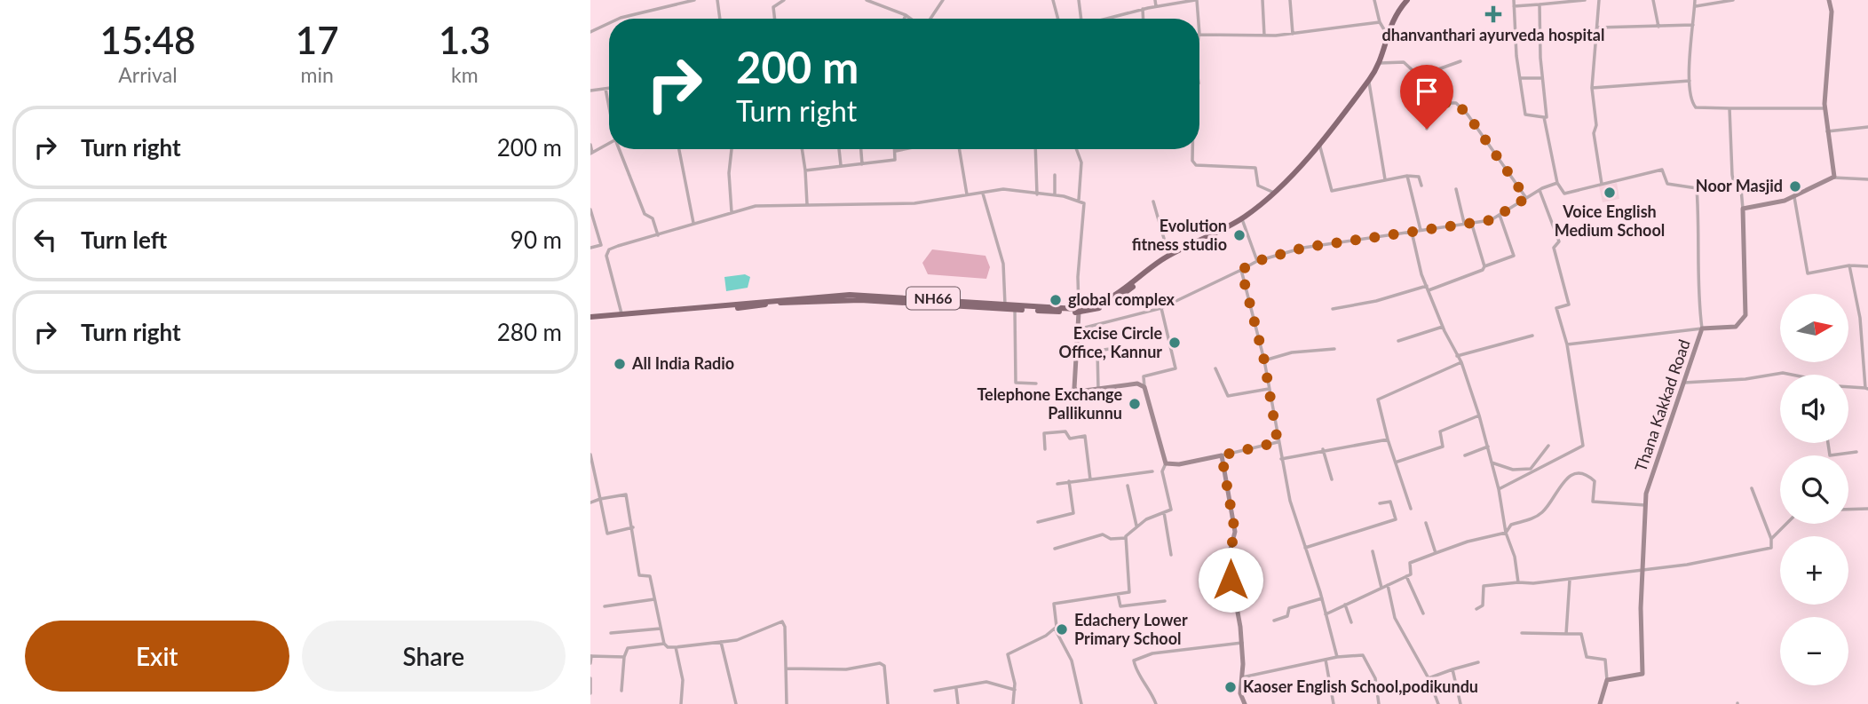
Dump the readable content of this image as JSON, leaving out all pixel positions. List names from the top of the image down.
{
  "streets": {
    "highway": ["NH66"],
    "main road": ["Thana Kakkad Road"]
  },
  "places": {
    "health": ["dhanvanthari ayurveda hospital"],
    "other": [
      "Noor Masjid",
      "Voice English Medium School",
      "Evolution fitness studio",
      "global complex",
      "Excise Circle Office, Kannur",
      "All India Radio",
      "Telephone Exchange Pallikunnu",
      "Edachery Lower Primary School",
      "Kaoser English School,podikundu"
    ]
  },
  "north": "right",
  "page": {
    "eta": [
      "15:48",
      "Arrival",
      "17",
      "min",
      "1.3",
      "km"
    ],
    "turn": ["200 m", "Turn right"],
    "list": [
      {
        "name": "Turn right",
        "value": "200 m"
      },
      {
        "name": "Turn left",
        "value": "90 m"
      },
      {
        "name": "Turn right",
        "value": "280 m"
      }
    ],
    "map_buttons": ["+", "−"],
    "buttons": ["Exit", "Share"]
  }
}
